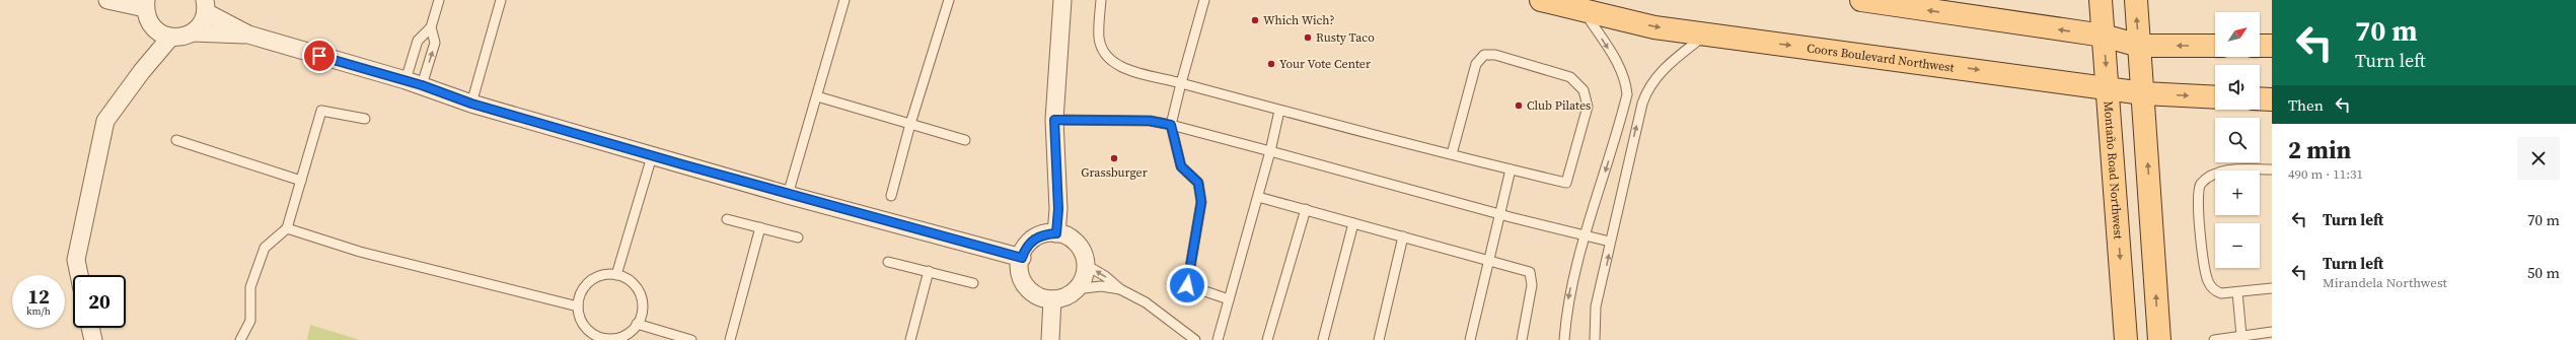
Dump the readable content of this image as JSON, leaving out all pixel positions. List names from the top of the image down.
{
  "streets": {
    "main road": ["Coors Boulevard Northwest", "Montaño Road Northwest"]
  },
  "crossings": [
    ["Coors Boulevard Northwest", "Montaño Road Northwest"]
  ],
  "places": [
    "Which Wich?",
    "Rusty Taco",
    "Your Vote Center",
    "Club Pilates",
    "Grassburger"
  ],
  "north": "top right",
  "page": {
    "turn": ["70 m", "Turn left"],
    "map_buttons": ["+", "−"],
    "then": "Then",
    "heading": ["2 min", "490 m · 11:31"],
    "list": [
      {
        "name": "Turn left",
        "value": "70 m"
      },
      {
        "name": "Turn left",
        "note": "Mirandela Northwest",
        "value": "50 m"
      }
    ],
    "speed": "12 km/h",
    "limit": "20"
  }
}
